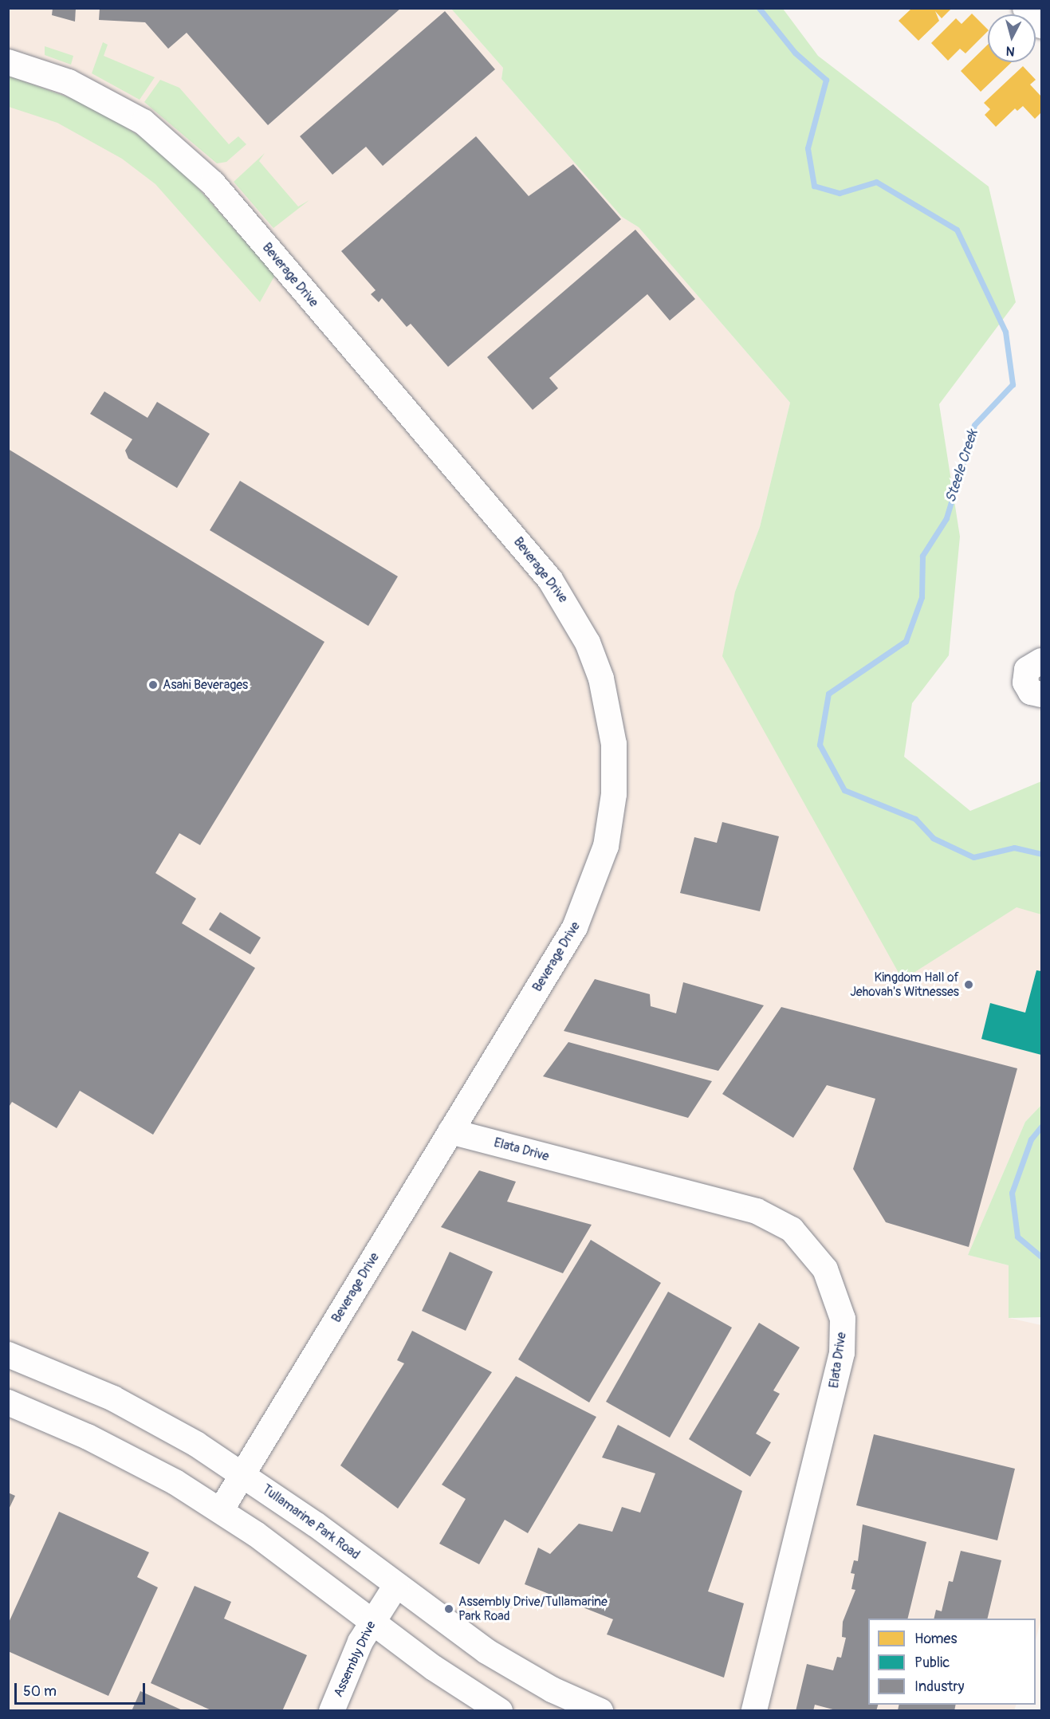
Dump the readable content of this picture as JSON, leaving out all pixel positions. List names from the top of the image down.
{
  "streets": {
    "street": [
      "Beverage Drive",
      "Elata Drive",
      "Tullamarine Park Road",
      "Assembly Drive"
    ]
  },
  "crossings": [
    ["Beverage Drive", "Elata Drive"],
    ["Beverage Drive", "Tullamarine Park Road"],
    ["Tullamarine Park Road", "Assembly Drive"]
  ],
  "water": ["Steele Creek"],
  "places": ["Asahi Beverages", "Kingdom Hall of Jehovah's Witnesses", "Assembly Drive/Tullamarine Park Road"],
  "legend": ["Homes", "Public", "Industry"],
  "scale_bar": "50 m",
  "north": "bottom"
}
